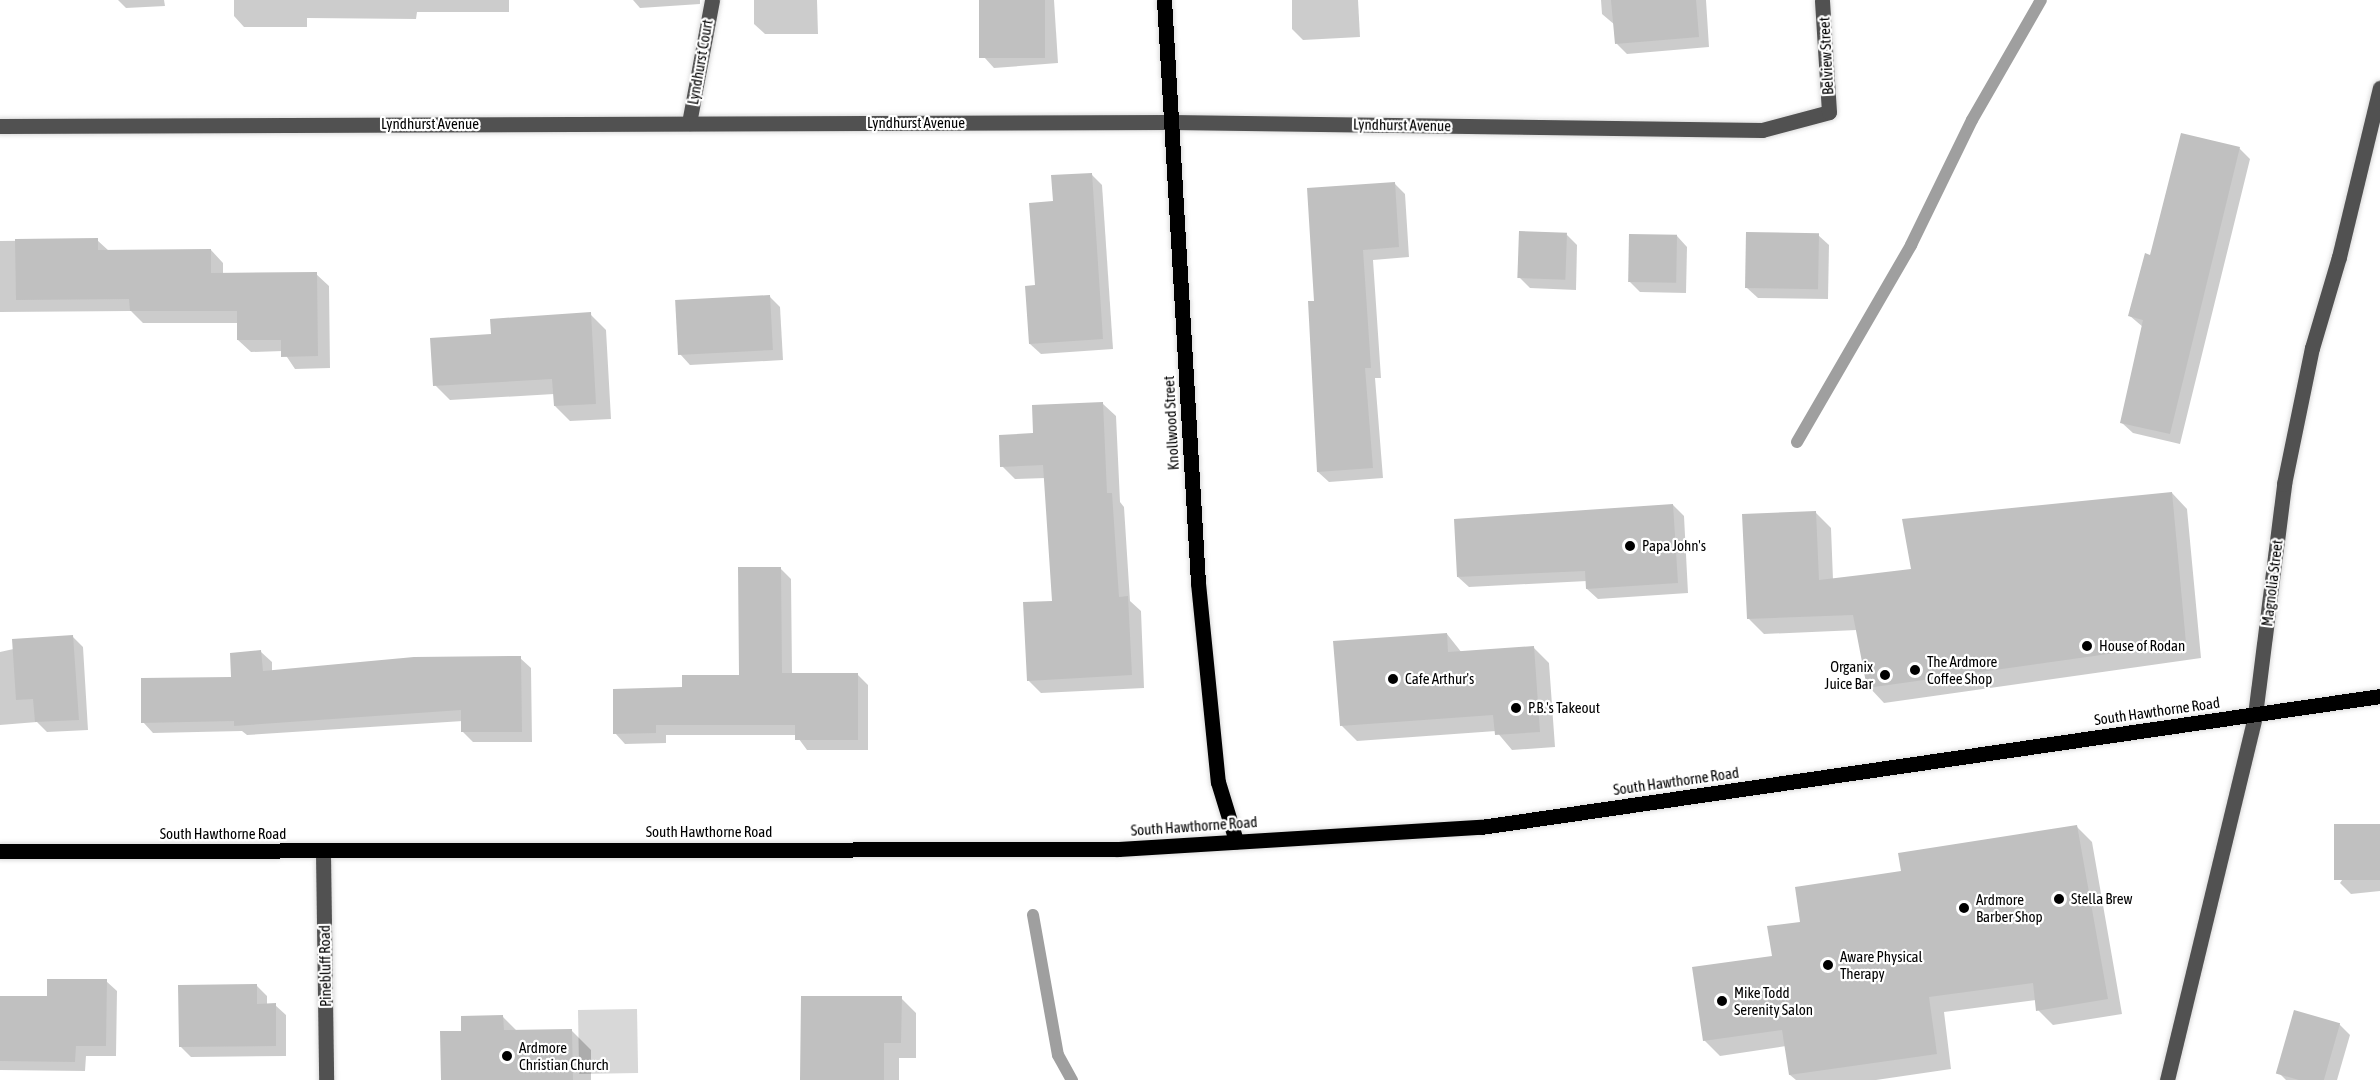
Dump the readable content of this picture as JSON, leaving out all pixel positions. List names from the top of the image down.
{
  "streets": {
    "main road": ["Knollwood Street", "South Hawthorne Road"],
    "street": [
      "Belview Street",
      "Lyndhurst Court",
      "Lyndhurst Avenue",
      "Magnolia Street",
      "Pinebluff Road"
    ]
  },
  "crossings": [
    ["Belview Street", "Lyndhurst Avenue"],
    ["Lyndhurst Court", "Lyndhurst Avenue"],
    ["Lyndhurst Avenue", "Knollwood Street"],
    ["Knollwood Street", "South Hawthorne Road"],
    ["Magnolia Street", "South Hawthorne Road"],
    ["South Hawthorne Road", "Pinebluff Road"]
  ],
  "places": [
    "Papa John's",
    "House of Rodan",
    "The Ardmore Coffee Shop",
    "Organix Juice Bar",
    "Cafe Arthur's",
    "P.B.'s Takeout",
    "Stella Brew",
    "Ardmore Barber Shop",
    "Aware Physical Therapy",
    "Mike Todd Serenity Salon",
    "Ardmore Christian Church"
  ]
}
